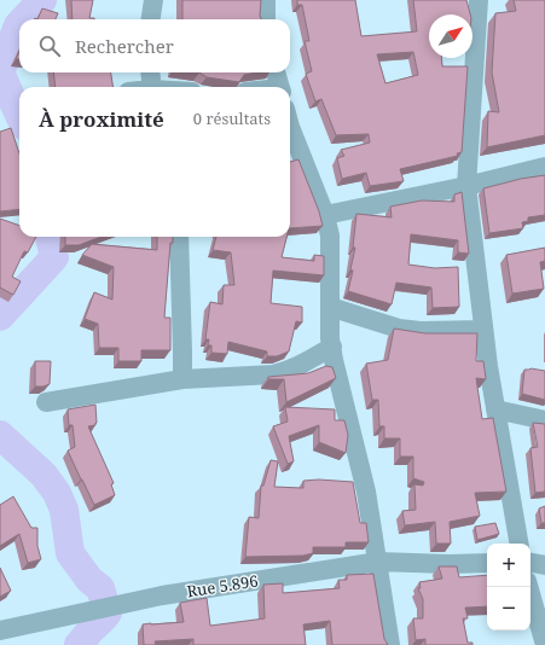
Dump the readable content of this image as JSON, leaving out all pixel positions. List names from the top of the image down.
{
  "streets": {
    "street": ["Rue 5.896"]
  },
  "north": "top right",
  "page": {
    "search": "Rechercher",
    "heading": ["À proximité", "0 résultats"],
    "map_buttons": ["+", "−"]
  }
}
